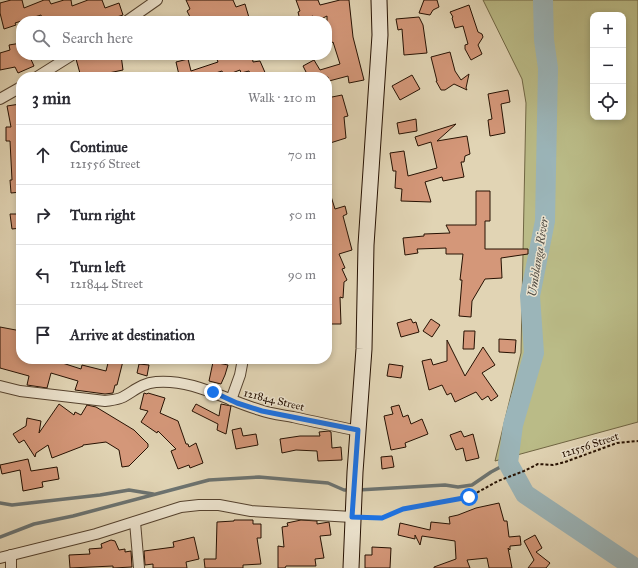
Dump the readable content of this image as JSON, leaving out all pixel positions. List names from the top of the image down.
{
  "streets": {
    "street": ["121844 Street"],
    "path": ["121556 Street"]
  },
  "water": ["Umhlanga River"],
  "page": {
    "map_buttons": ["+", "−"],
    "search": "Search here",
    "heading": ["3 min", "Walk · 210 m"],
    "list": [
      ["Continue", "121556 Street", "70 m"],
      ["Turn right", "50 m"],
      ["Turn left", "121844 Street", "90 m"],
      "Arrive at destination"
    ]
  }
}
